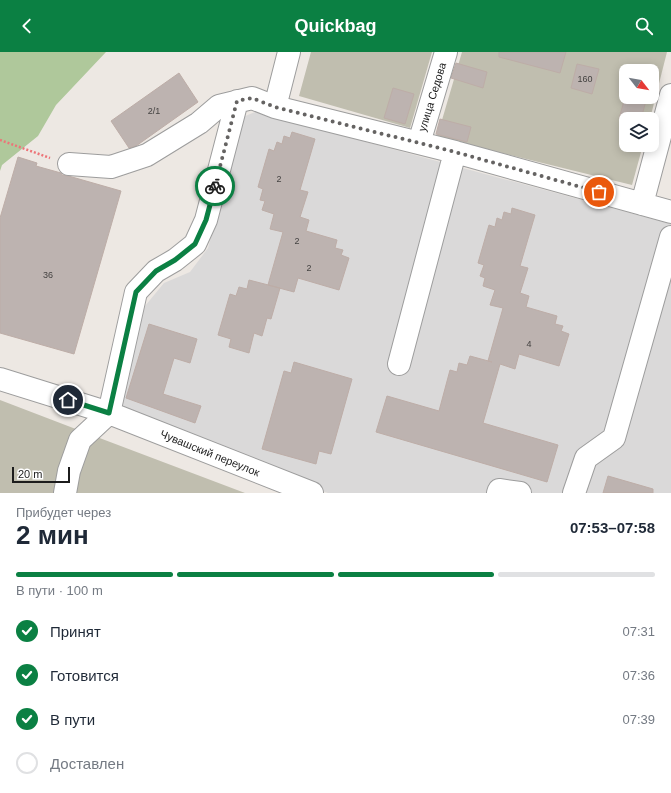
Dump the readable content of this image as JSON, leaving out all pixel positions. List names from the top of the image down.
{
  "streets": {
    "street": ["улица Седова", "Чувашский переулок"]
  },
  "house_numbers": [
    "160",
    "2/1",
    "2",
    "2",
    "2",
    "36",
    "4"
  ],
  "scale_bar": "20 m",
  "north": "bottom right",
  "page": {
    "header": "Quickbag",
    "scale": "20 m",
    "heading": ["2 мин", "Прибудет через", "07:53–07:58"],
    "bar": "В пути · 100 m",
    "list": [
      ["Принят", "07:31"],
      ["Готовится", "07:36"],
      ["В пути", "07:39"],
      "Доставлен"
    ]
  }
}
